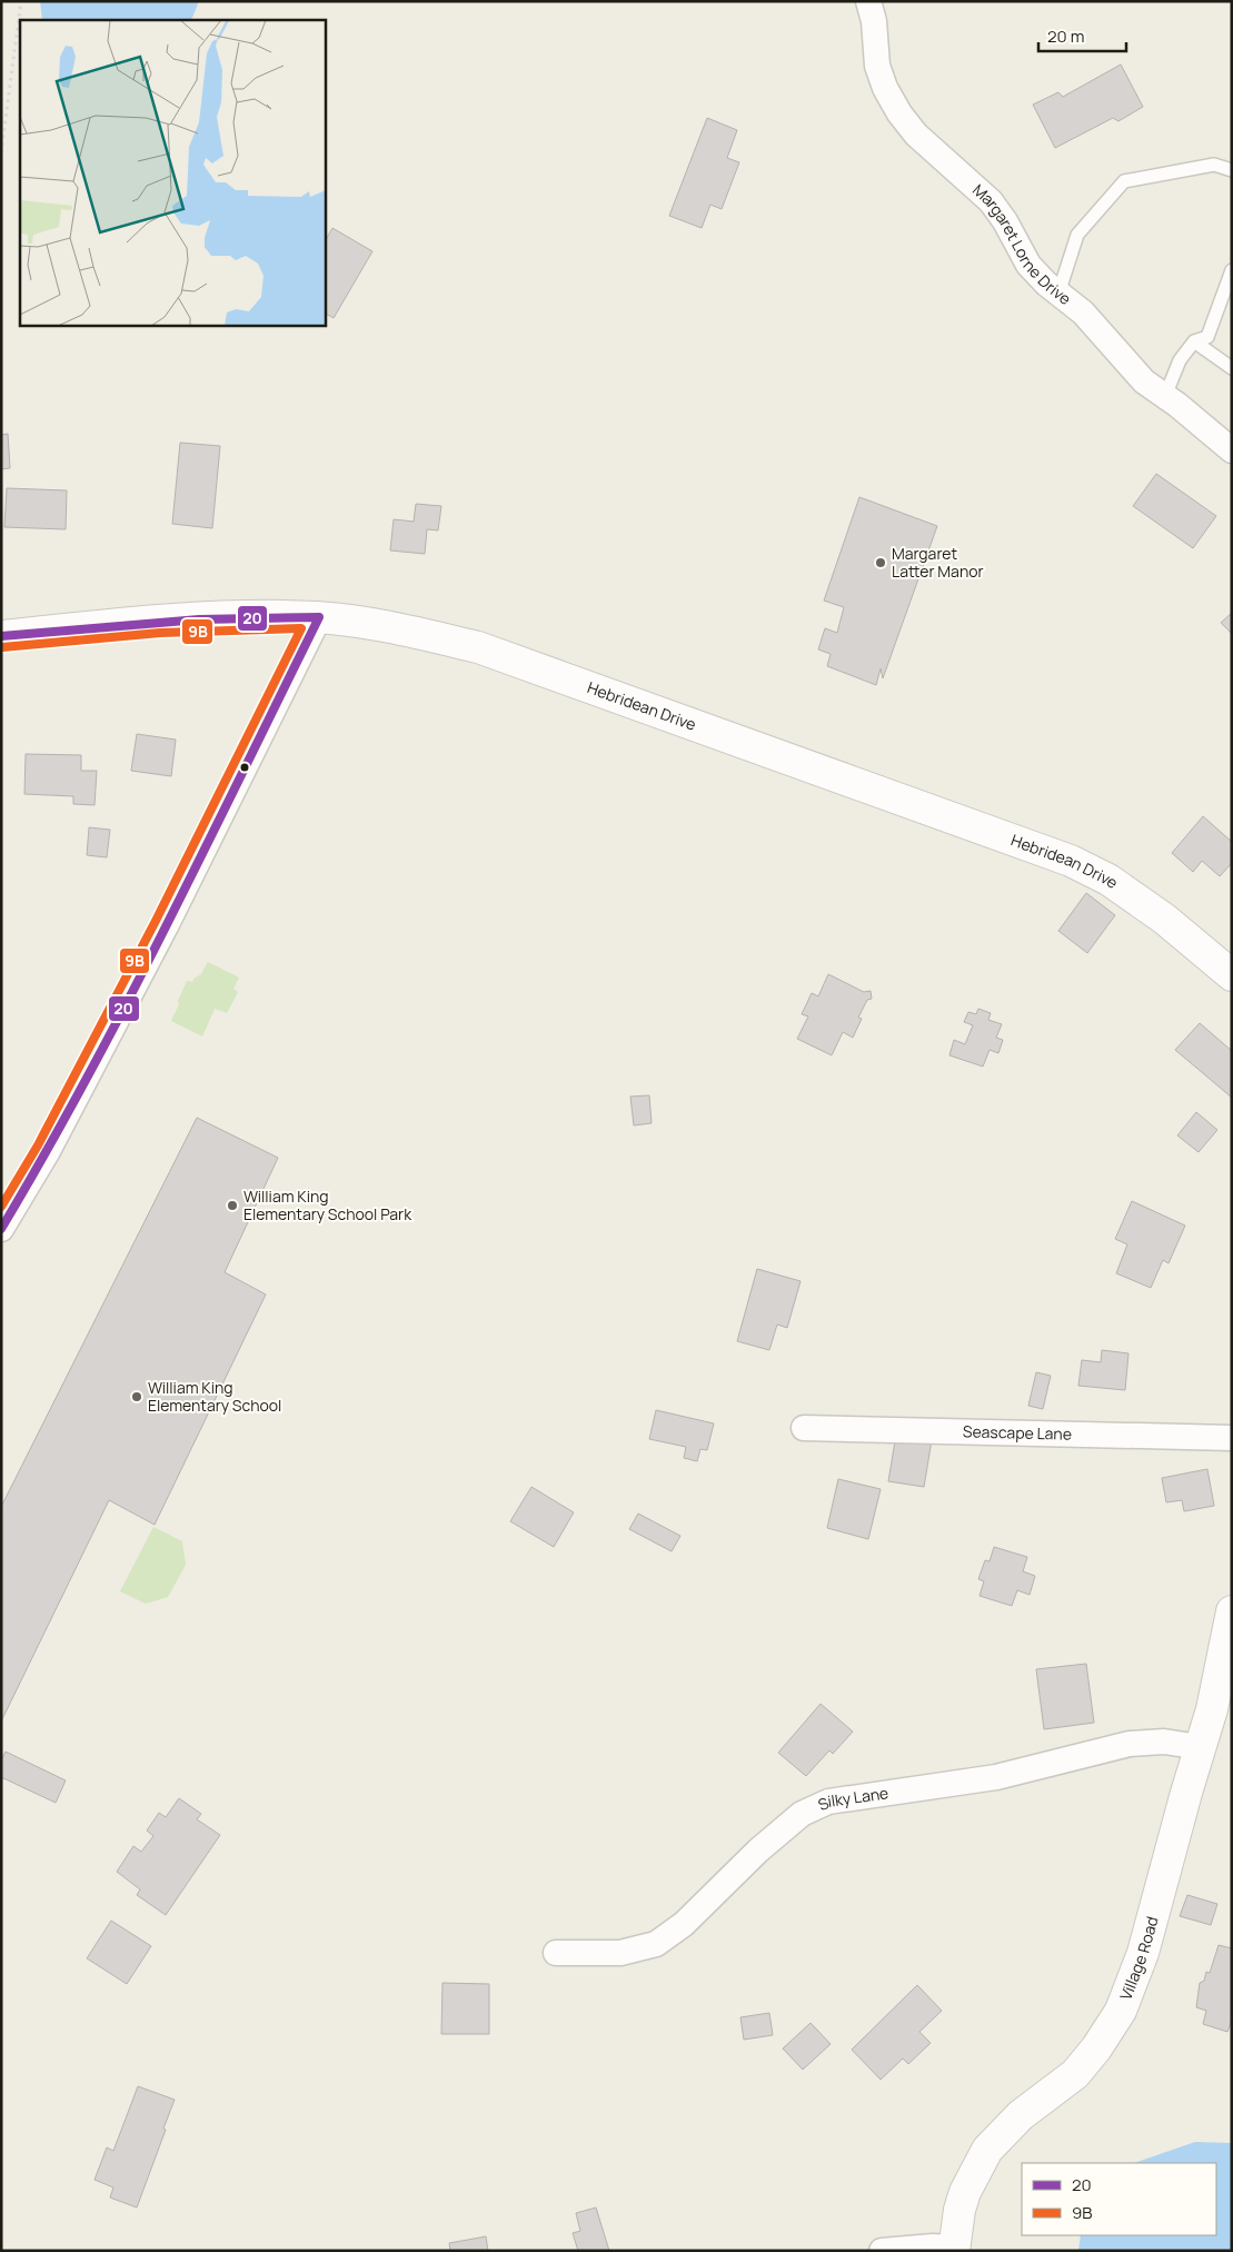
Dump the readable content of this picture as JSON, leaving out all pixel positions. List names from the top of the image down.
{
  "streets": {
    "main road": ["Hebridean Drive", "Village Road"],
    "street": ["Margaret Lorne Drive", "Seascape Lane", "Silky Lane"]
  },
  "crossings": [
    ["Silky Lane", "Village Road"]
  ],
  "places": ["Margaret Latter Manor", "William King Elementary School Park", "William King Elementary School"],
  "lines": ["transit line 20", "transit line 9B"],
  "legend": ["20", "9B"],
  "scale_bar": "20 m"
}
